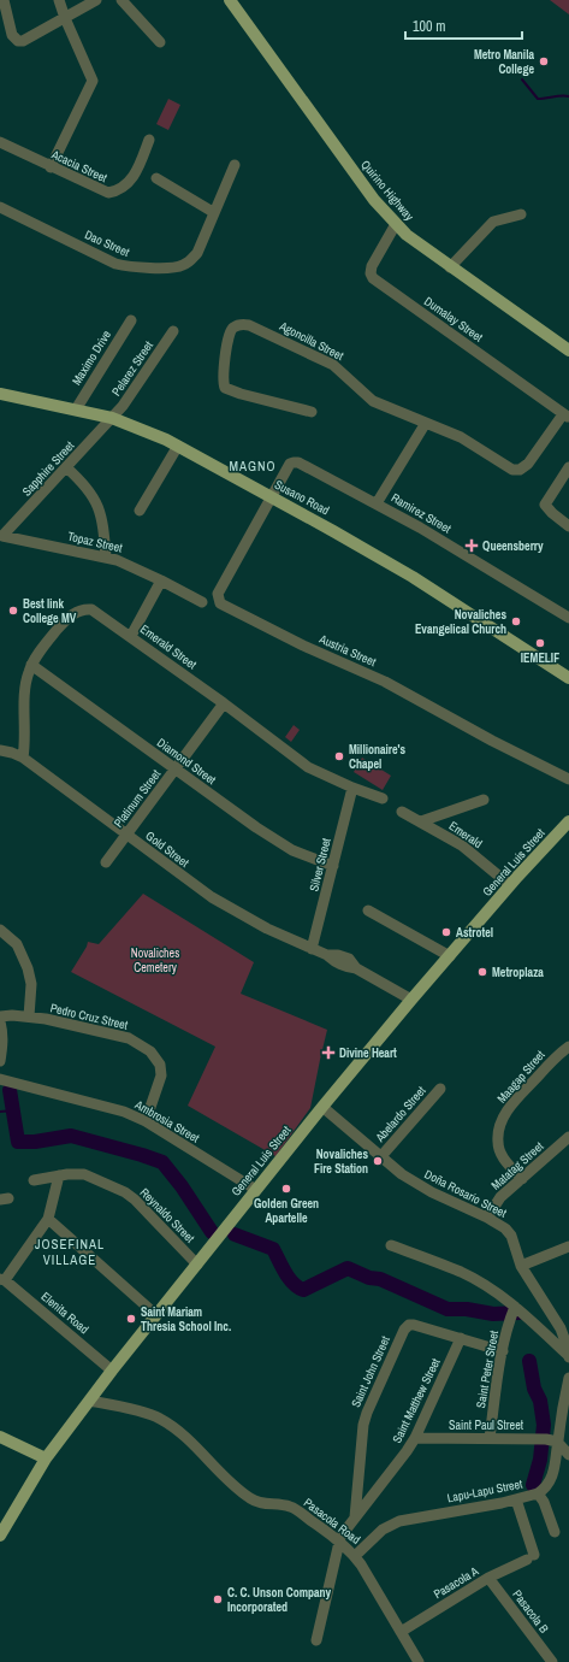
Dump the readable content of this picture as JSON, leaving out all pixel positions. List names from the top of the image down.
{
  "streets": {
    "main road": ["Quirino Highway", "Susano Road", "General Luis Street"],
    "street": [
      "Acacia Street",
      "Dao Street",
      "Dumalay Street",
      "Agoncilla Street",
      "Maximo Drive",
      "Pelarez Street",
      "Sapphire Street",
      "Ramirez Street",
      "Topaz Street",
      "Emerald Street",
      "Austria Street",
      "Diamond Street",
      "Platinum Street",
      "Emerald",
      "Gold Street",
      "Silver Street",
      "Pedro Cruz Street",
      "Maagap Street",
      "Abelardo Street",
      "Ambrosia Street",
      "Matatag Street",
      "Doña Rosario Street",
      "Reynaldo Street",
      "Elenita Road",
      "Saint Peter Street",
      "Saint John Street",
      "Saint Matthew Street",
      "Saint Paul Street",
      "Lapu-Lapu Street",
      "Pasacola Road",
      "Pasacola A",
      "Pasacola B"
    ]
  },
  "crossings": [
    ["Quirino Highway", "Dumalay Street"],
    ["Dumalay Street", "Agoncilla Street"],
    ["Maximo Drive", "Susano Road"],
    ["Pelarez Street", "Sapphire Street"],
    ["Pelarez Street", "Susano Road"],
    ["Sapphire Street", "Susano Road"],
    ["Sapphire Street", "Topaz Street"],
    ["Susano Road", "Ramirez Street"],
    ["Susano Road", "Austria Street"],
    ["Ramirez Street", "Austria Street"],
    ["Emerald Street", "Diamond Street"],
    ["Emerald Street", "Platinum Street"],
    ["Emerald Street", "Gold Street"],
    ["Emerald Street", "Silver Street"],
    ["Diamond Street", "Platinum Street"],
    ["Diamond Street", "Silver Street"],
    ["Platinum Street", "Gold Street"],
    ["Emerald", "General Luis Street"],
    ["Gold Street", "General Luis Street"],
    ["Gold Street", "Silver Street"],
    ["General Luis Street", "Ambrosia Street"],
    ["General Luis Street", "Doña Rosario Street"],
    ["General Luis Street", "Reynaldo Street"],
    ["General Luis Street", "Elenita Road"],
    ["General Luis Street", "Pasacola Road"],
    ["Pedro Cruz Street", "Ambrosia Street"],
    ["Maagap Street", "Matatag Street"],
    ["Abelardo Street", "Doña Rosario Street"],
    ["Matatag Street", "Doña Rosario Street"],
    ["Saint Peter Street", "Saint Paul Street"],
    ["Saint John Street", "Saint Matthew Street"],
    ["Saint Matthew Street", "Saint Paul Street"],
    ["Saint Matthew Street", "Pasacola Road"],
    ["Saint Paul Street", "Lapu-Lapu Street"],
    ["Lapu-Lapu Street", "Pasacola Road"],
    ["Lapu-Lapu Street", "Pasacola A"],
    ["Pasacola Road", "Pasacola A"],
    ["Pasacola A", "Pasacola B"]
  ],
  "districts": ["MAGNO", "JOSEFINAL VILLAGE"],
  "parks": ["Novaliches Cemetery"],
  "places": {
    "other": [
      "Metro Manila College",
      "Best link College MV",
      "Novaliches Evangelical Church",
      "IEMELIF",
      "Millionaire's Chapel",
      "Astrotel",
      "Metroplaza",
      "Novaliches Fire Station",
      "Golden Green Apartelle",
      "Saint Mariam Thresia School Inc.",
      "C. C. Unson Company Incorporated"
    ],
    "health": ["Queensberry", "Divine Heart"]
  },
  "scale_bar": "100 m"
}
